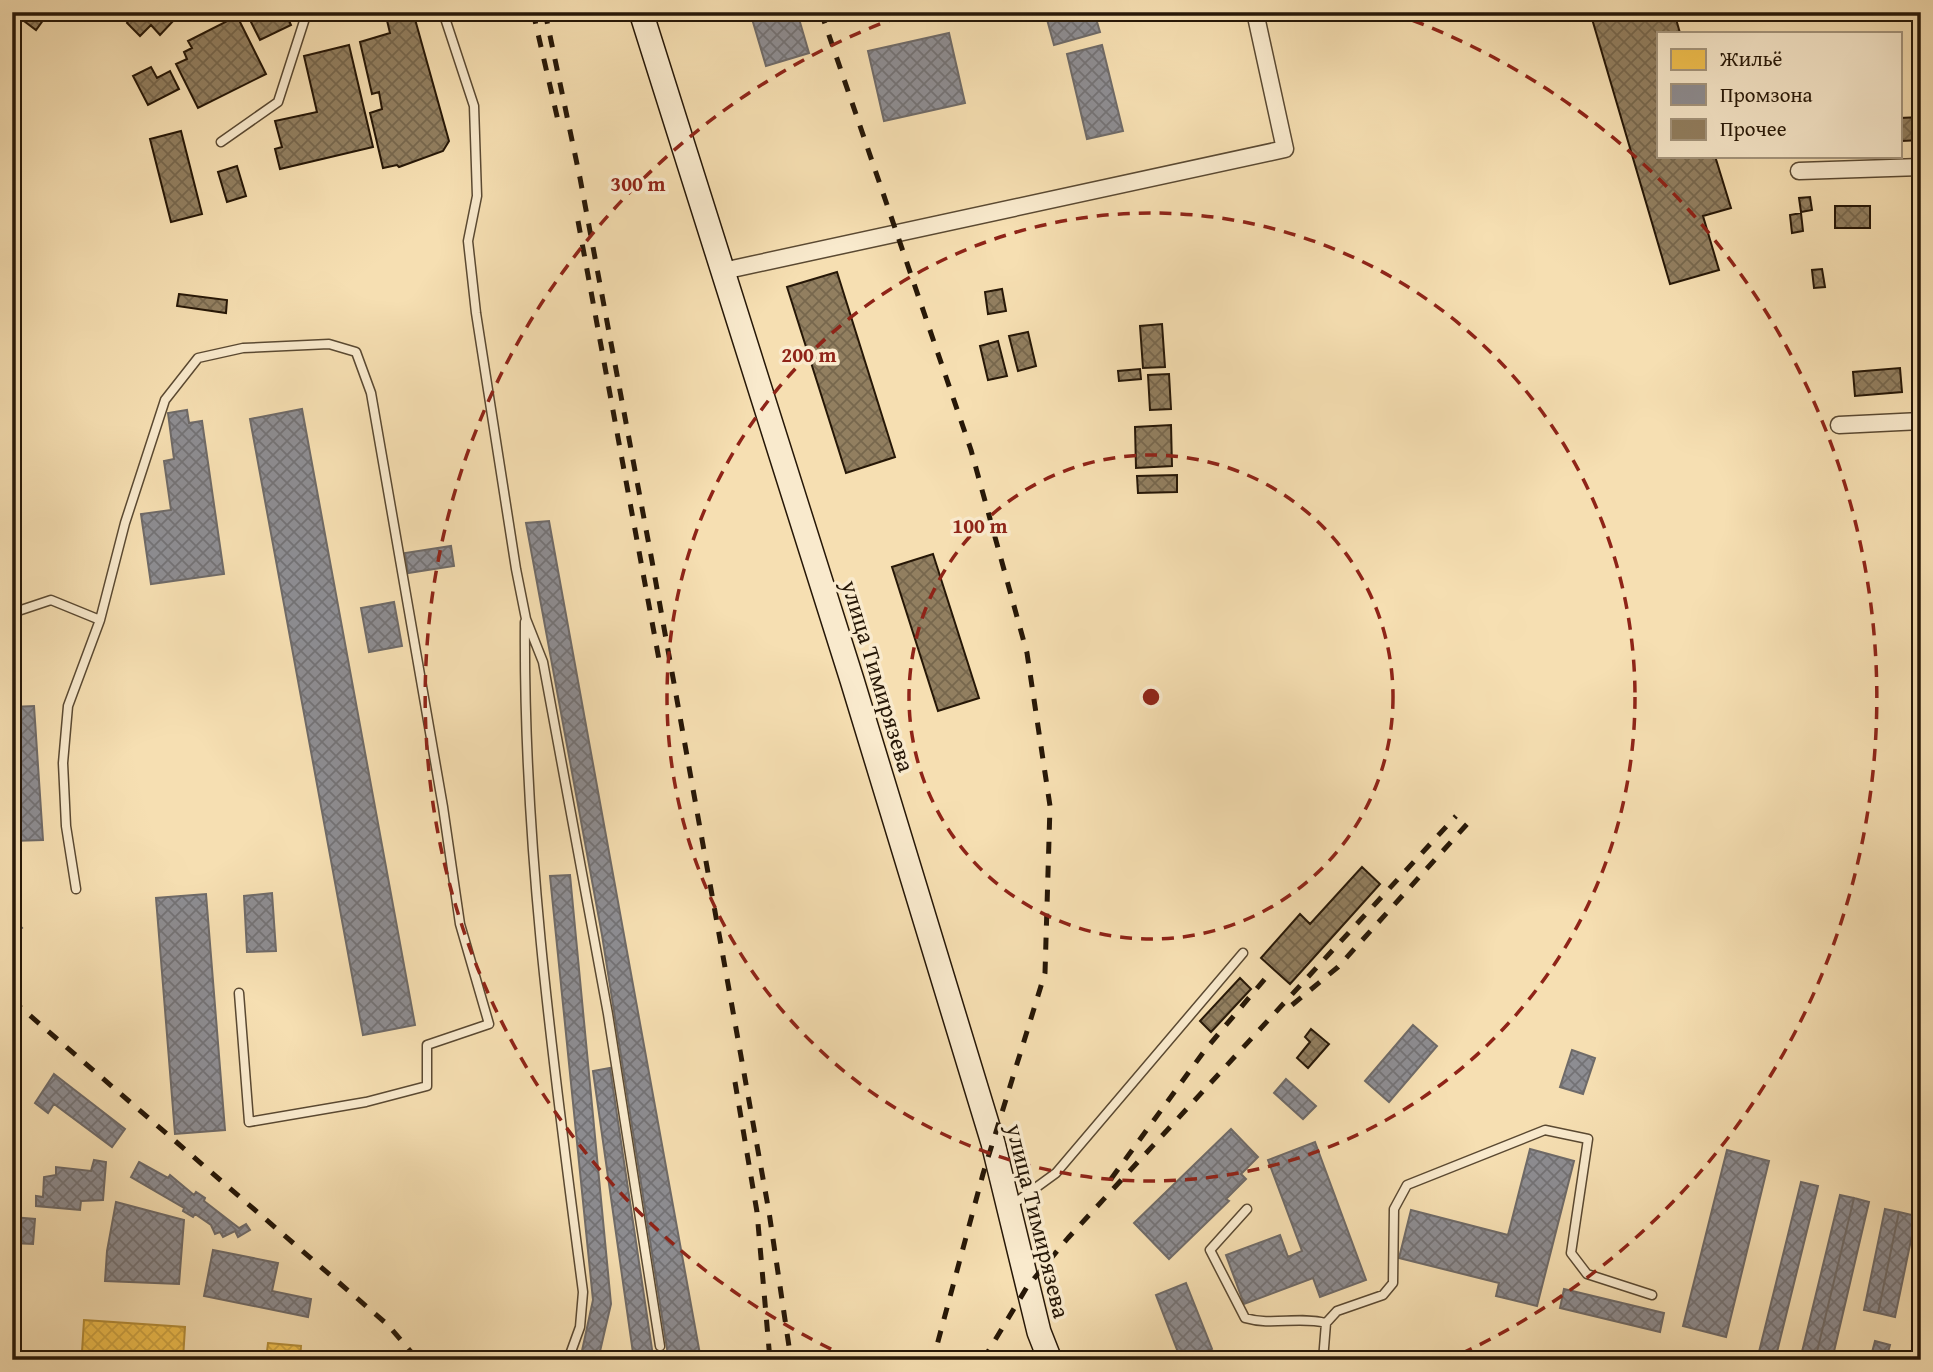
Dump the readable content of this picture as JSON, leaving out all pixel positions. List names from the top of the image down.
{
  "streets": {
    "main road": ["улица Тимирязева"]
  },
  "legend": ["Жильё", "Промзона", "Прочее"],
  "rings": ["300 m", "200 m", "100 m"]
}
